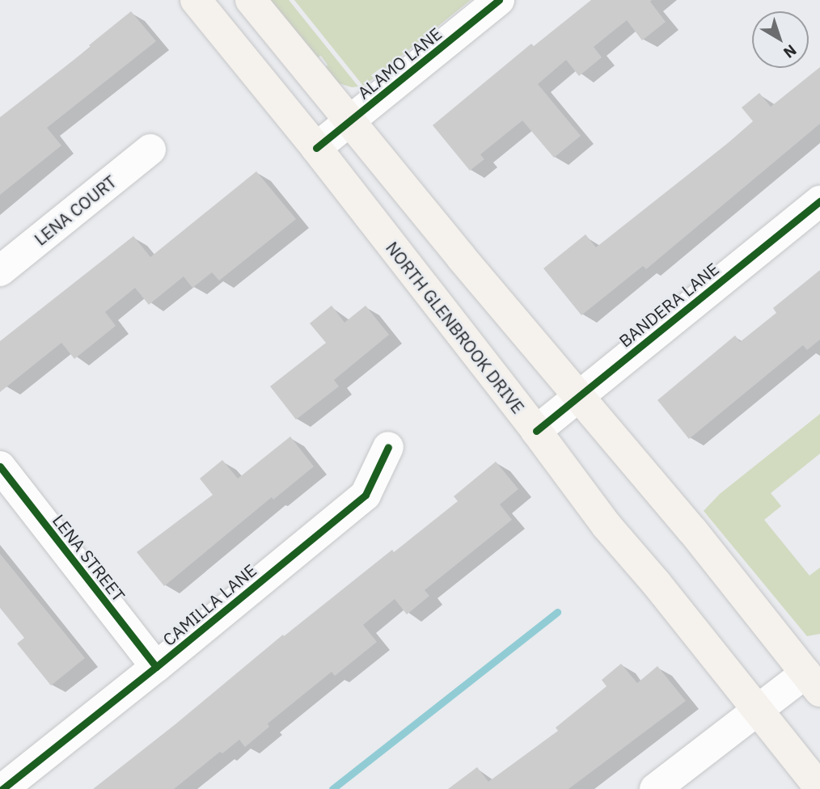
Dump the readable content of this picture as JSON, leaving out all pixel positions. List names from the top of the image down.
{
  "streets": {
    "main road": ["NORTH GLENBROOK DRIVE"],
    "street": [
      "ALAMO LANE",
      "LENA COURT",
      "BANDERA LANE",
      "LENA STREET",
      "CAMILLA LANE"
    ]
  },
  "crossings": [
    ["ALAMO LANE", "NORTH GLENBROOK DRIVE"],
    ["BANDERA LANE", "NORTH GLENBROOK DRIVE"],
    ["LENA STREET", "CAMILLA LANE"]
  ],
  "north": "bottom right"
}
